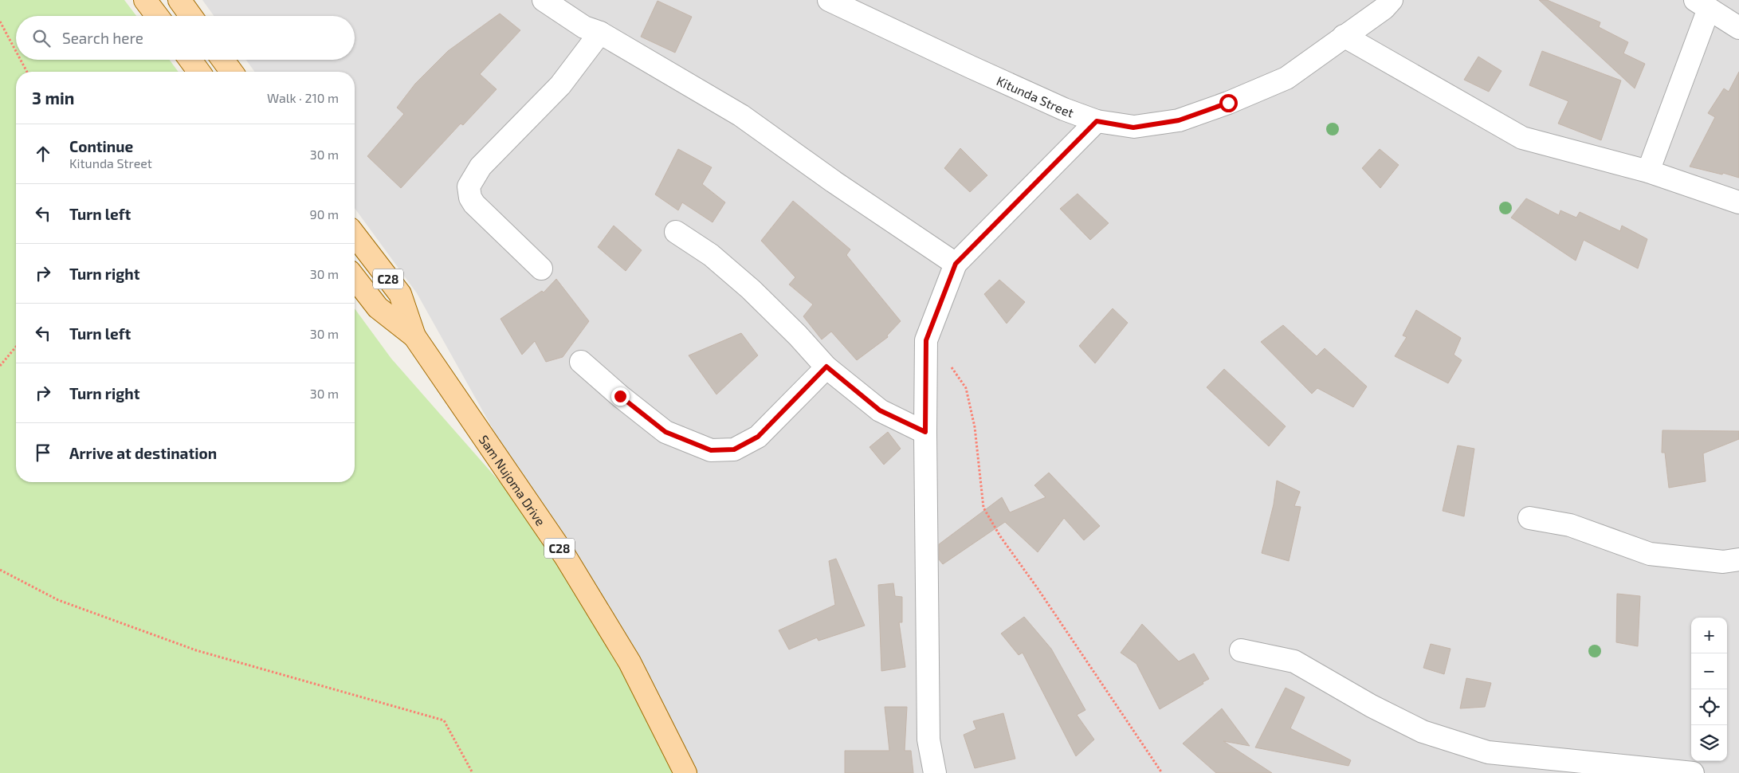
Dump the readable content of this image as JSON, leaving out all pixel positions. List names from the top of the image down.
{
  "streets": {
    "main road": ["C28", "Sam Nujoma Drive"],
    "street": ["Kitunda Street"]
  },
  "page": {
    "search": "Search here",
    "heading": ["3 min", "Walk · 210 m"],
    "list": [
      ["Continue", "Kitunda Street", "30 m"],
      ["Turn left", "90 m"],
      ["Turn right", "30 m"],
      ["Turn left", "30 m"],
      ["Turn right", "30 m"],
      "Arrive at destination"
    ],
    "map_buttons": ["+", "−"]
  }
}
